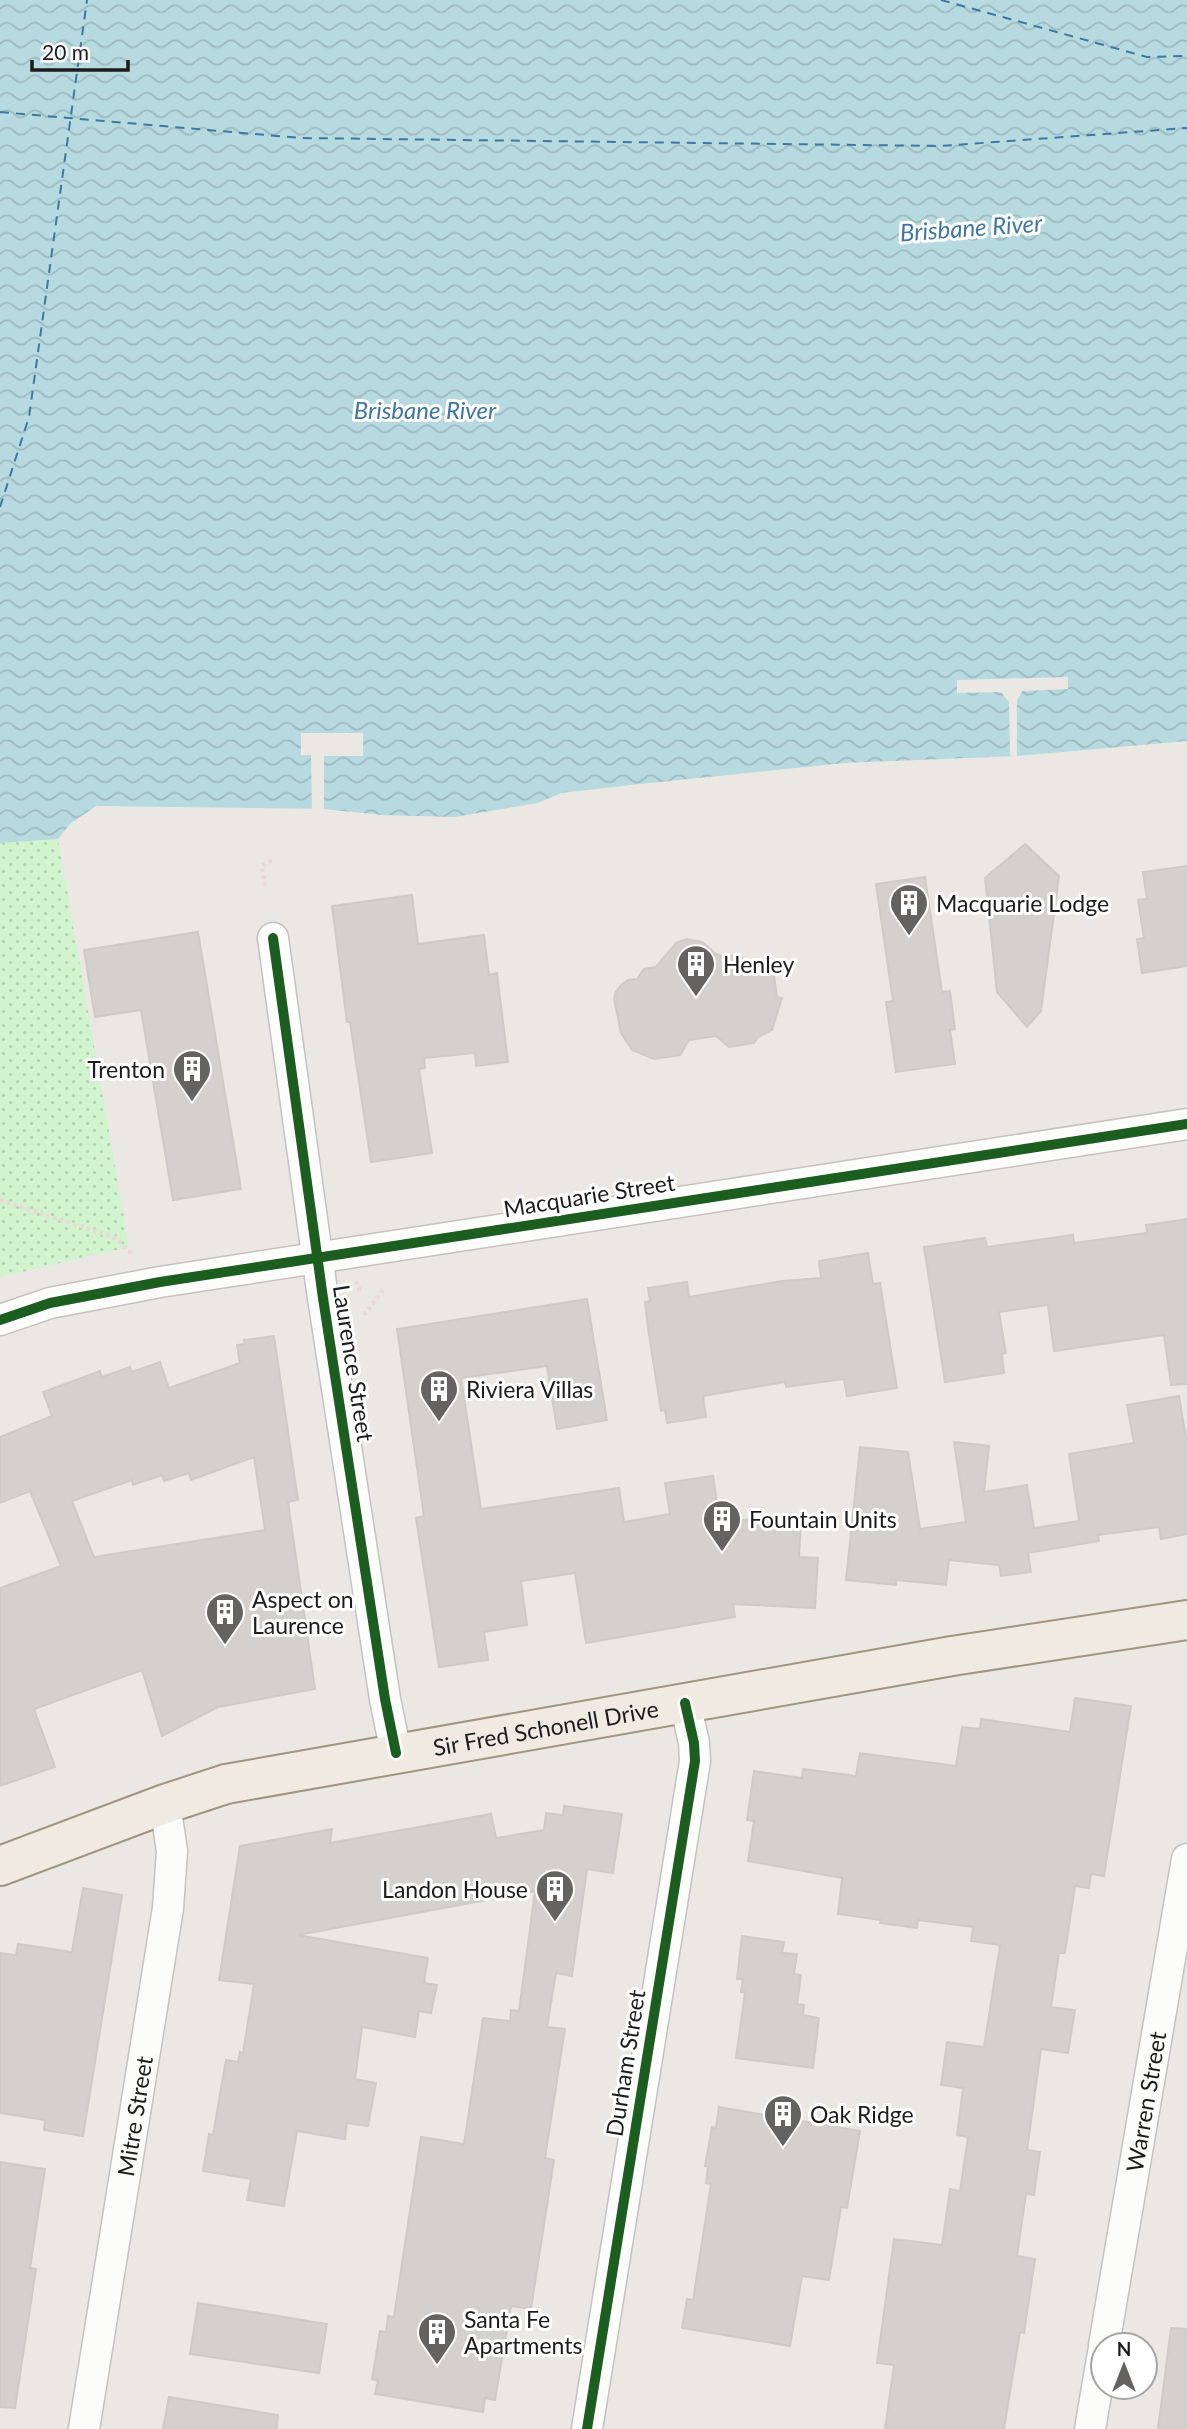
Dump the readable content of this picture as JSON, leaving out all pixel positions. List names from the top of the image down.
{
  "streets": {
    "main road": ["Sir Fred Schonell Drive"],
    "street": [
      "Macquarie Street",
      "Laurence Street",
      "Durham Street",
      "Warren Street",
      "Mitre Street"
    ]
  },
  "crossings": [
    ["Macquarie Street", "Laurence Street"],
    ["Laurence Street", "Sir Fred Schonell Drive"],
    ["Sir Fred Schonell Drive", "Durham Street"],
    ["Sir Fred Schonell Drive", "Mitre Street"]
  ],
  "water": ["Brisbane River"],
  "places": {
    "building": [
      "Macquarie Lodge",
      "Henley",
      "Trenton",
      "Riviera Villas",
      "Fountain Units",
      "Aspect on Laurence",
      "Landon House",
      "Oak Ridge",
      "Santa Fe Apartments"
    ]
  },
  "scale_bar": "20 m",
  "north": "top"
}
